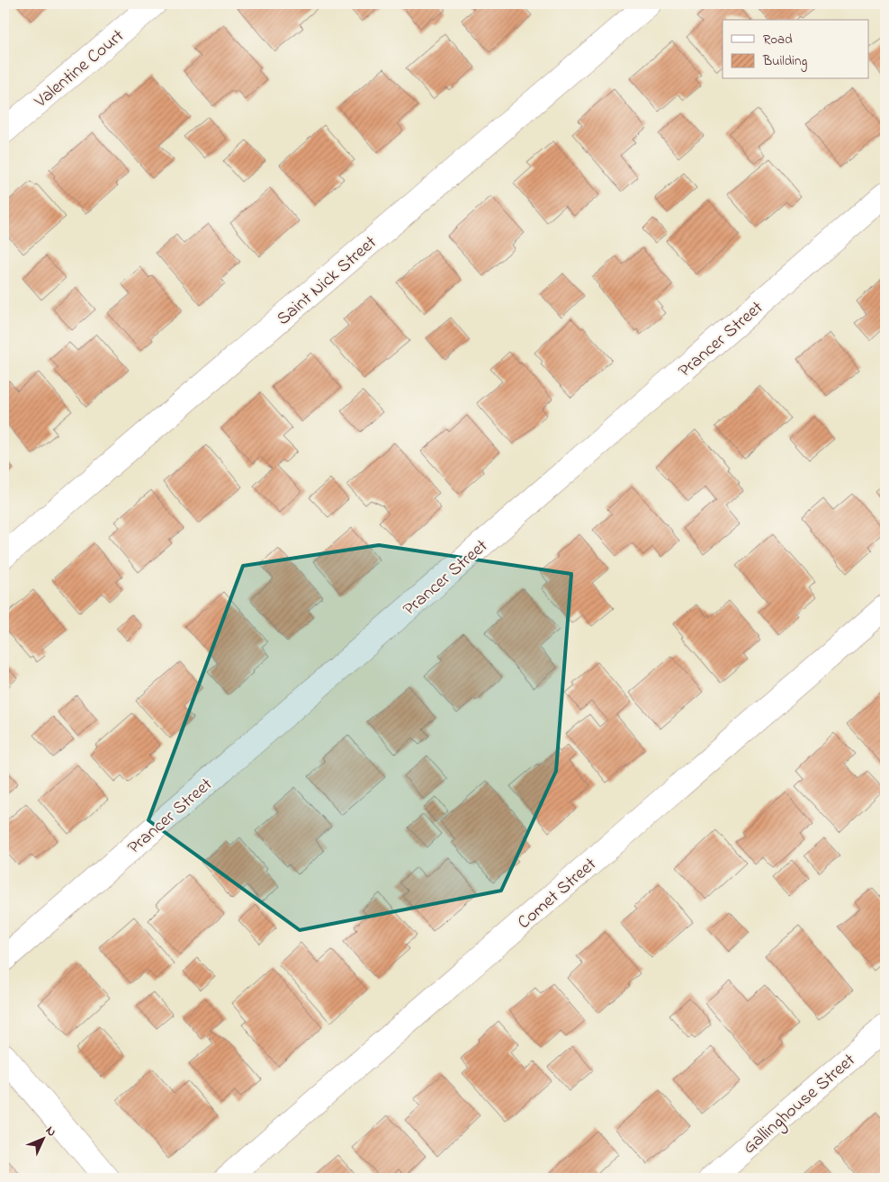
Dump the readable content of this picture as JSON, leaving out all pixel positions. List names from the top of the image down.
{
  "streets": {
    "street": [
      "Valentine Court",
      "Saint Nick Street",
      "Prancer Street",
      "Comet Street",
      "Gallinghouse Street"
    ]
  },
  "legend": ["Road", "Building"],
  "north": "top right"
}
